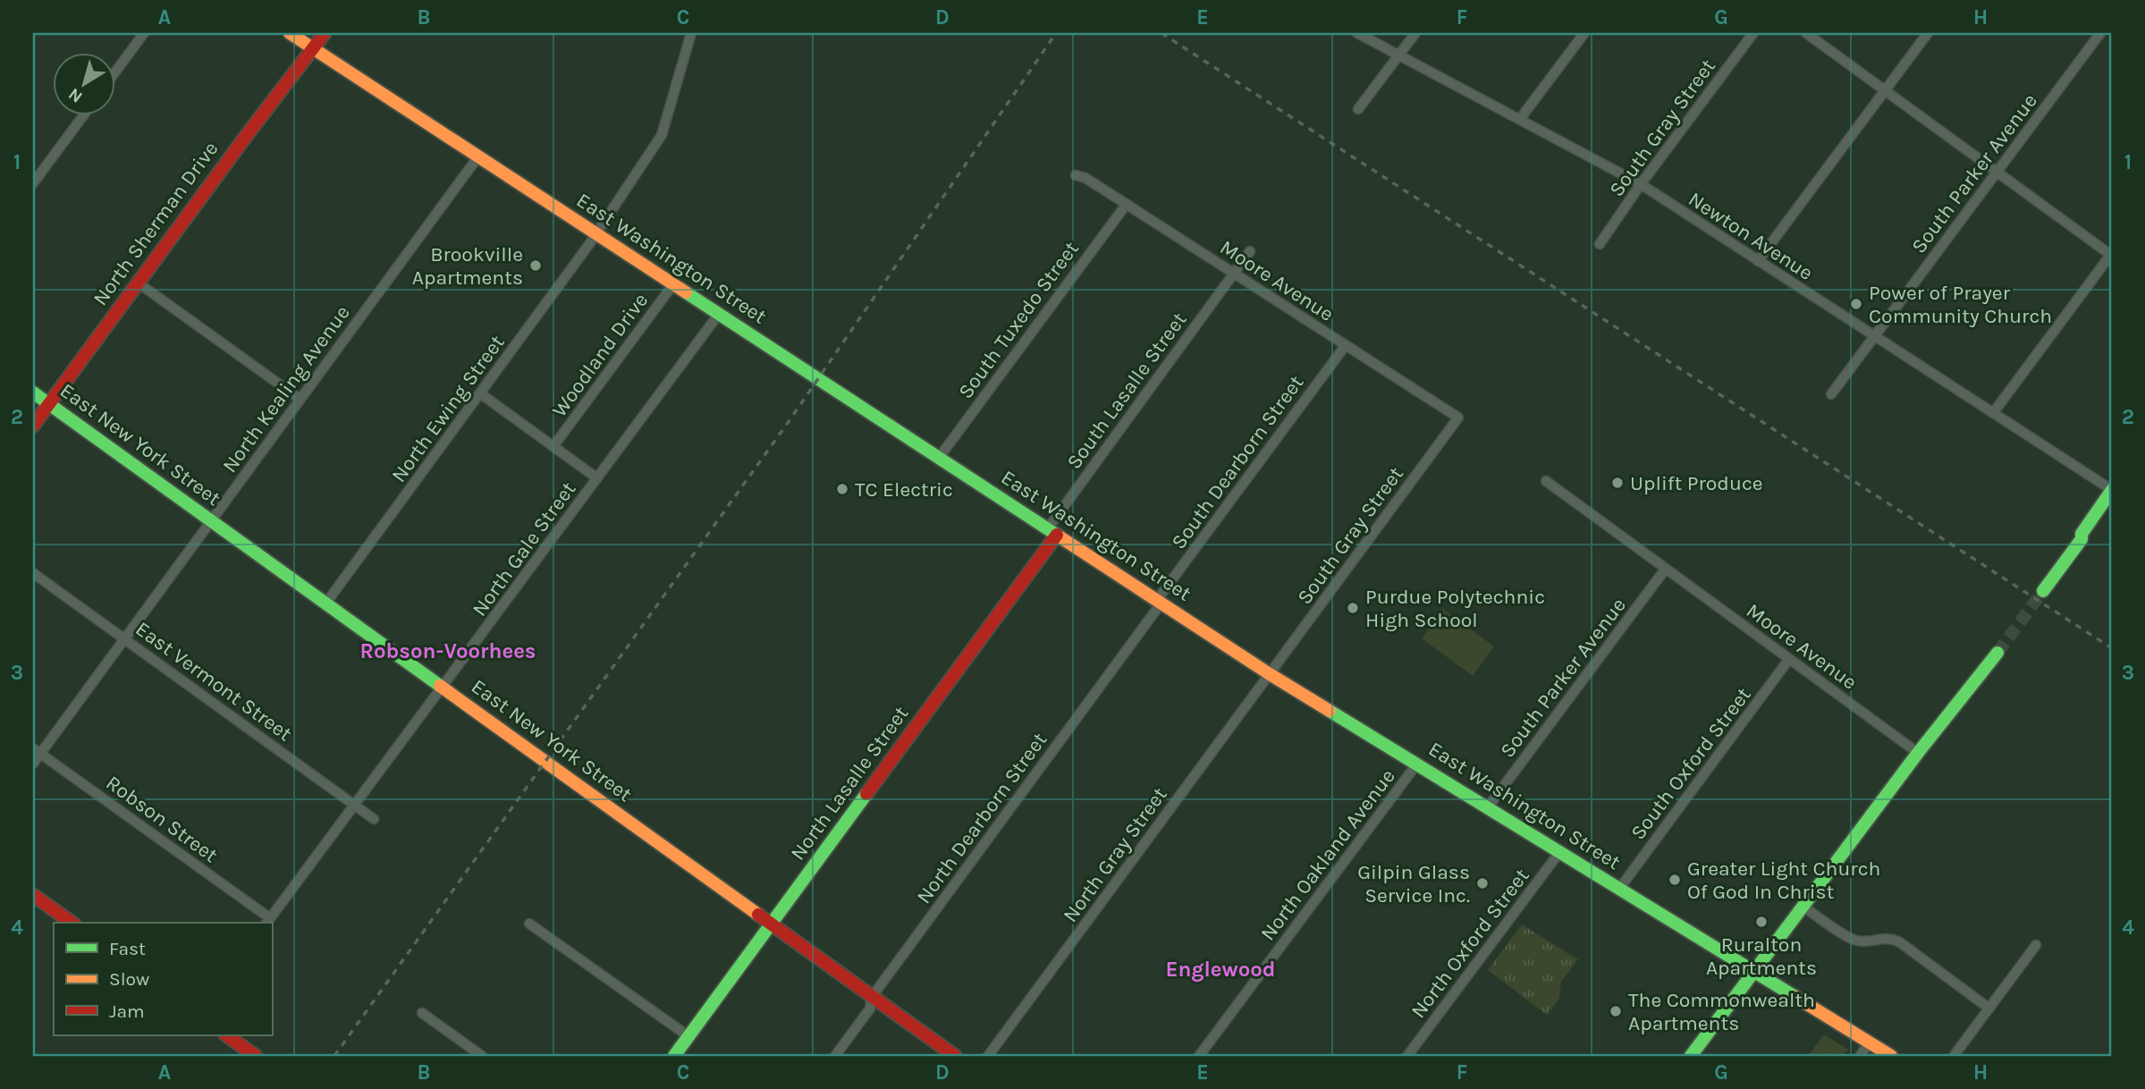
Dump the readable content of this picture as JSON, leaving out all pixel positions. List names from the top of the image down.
{
  "streets": {
    "main road": [
      "North Sherman Drive",
      "East Washington Street",
      "East New York Street",
      "North Lasalle Street"
    ],
    "street": [
      "South Gray Street",
      "South Parker Avenue",
      "Newton Avenue",
      "Moore Avenue",
      "South Tuxedo Street",
      "Woodland Drive",
      "North Kealing Avenue",
      "South Lasalle Street",
      "North Ewing Street",
      "South Dearborn Street",
      "North Gale Street",
      "East Vermont Street",
      "South Oxford Street",
      "North Dearborn Street",
      "Robson Street",
      "North Gray Street",
      "North Oakland Avenue",
      "North Oxford Street"
    ]
  },
  "crossings": [
    ["South Gray Street", "Newton Avenue"],
    ["South Gray Street", "East Washington Street"],
    ["South Gray Street", "Moore Avenue"],
    ["South Gray Street", "North Gray Street"],
    ["South Parker Avenue", "Newton Avenue"],
    ["South Parker Avenue", "East Washington Street"],
    ["South Parker Avenue", "Moore Avenue"],
    ["North Sherman Drive", "East Washington Street"],
    ["North Sherman Drive", "East New York Street"],
    ["East Washington Street", "South Tuxedo Street"],
    ["East Washington Street", "Woodland Drive"],
    ["East Washington Street", "North Kealing Avenue"],
    ["East Washington Street", "South Lasalle Street"],
    ["East Washington Street", "North Ewing Street"],
    ["East Washington Street", "South Dearborn Street"],
    ["East Washington Street", "North Gale Street"],
    ["East Washington Street", "South Oxford Street"],
    ["East Washington Street", "North Lasalle Street"],
    ["East Washington Street", "North Dearborn Street"],
    ["East Washington Street", "North Gray Street"],
    ["East Washington Street", "North Oakland Avenue"],
    ["East Washington Street", "North Oxford Street"],
    ["Moore Avenue", "South Tuxedo Street"],
    ["Moore Avenue", "South Lasalle Street"],
    ["Moore Avenue", "South Dearborn Street"],
    ["Moore Avenue", "South Oxford Street"],
    ["North Kealing Avenue", "East New York Street"],
    ["North Kealing Avenue", "East Vermont Street"],
    ["North Kealing Avenue", "Robson Street"],
    ["South Lasalle Street", "North Lasalle Street"],
    ["North Ewing Street", "East New York Street"],
    ["East New York Street", "North Gale Street"],
    ["East New York Street", "North Lasalle Street"],
    ["East New York Street", "North Dearborn Street"],
    ["South Dearborn Street", "North Dearborn Street"],
    ["North Gale Street", "East Vermont Street"],
    ["North Gale Street", "Robson Street"]
  ],
  "districts": ["Robson-Voorhees", "Englewood"],
  "places": [
    "Brookville Apartments",
    "Power of Prayer Community Church",
    "Uplift Produce",
    "TC Electric",
    "Purdue Polytechnic High School",
    "Greater Light Church Of God In Christ",
    "Gilpin Glass Service Inc.",
    "Ruralton Apartments",
    "The Commonwealth Apartments"
  ],
  "legend": ["Fast", "Slow", "Jam"],
  "north": "bottom left",
  "grid": {
    "columns": [
      "A",
      "B",
      "C",
      "D",
      "E",
      "F",
      "G",
      "H"
    ],
    "rows": [
      "1",
      "2",
      "3",
      "4"
    ]
  }
}
